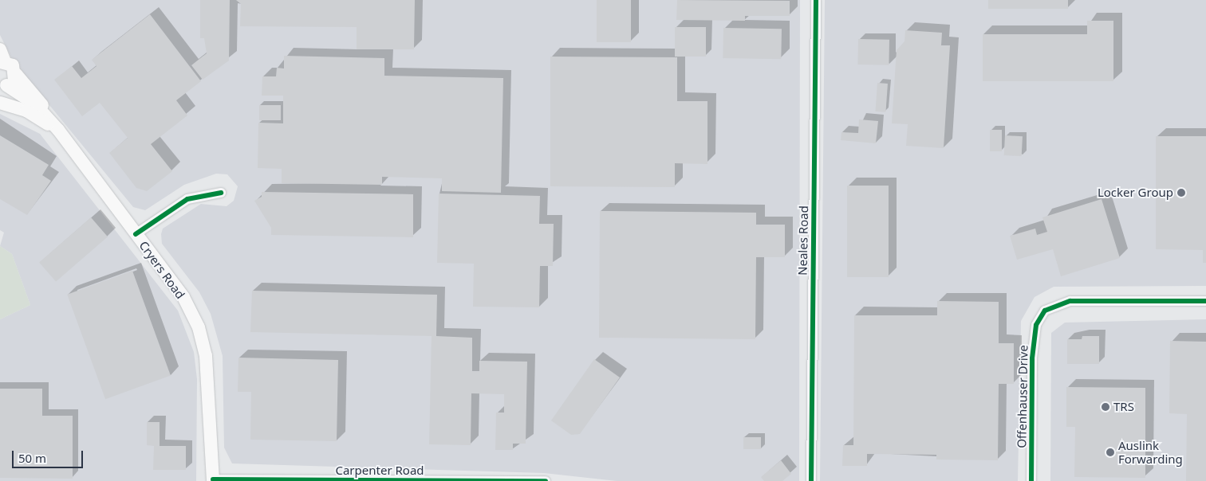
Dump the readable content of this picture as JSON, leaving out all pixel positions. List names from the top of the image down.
{
  "streets": {
    "main road": ["Cryers Road"],
    "street": ["Neales Road", "Offenhauser Drive", "Carpenter Road"]
  },
  "crossings": [
    ["Cryers Road", "Carpenter Road"]
  ],
  "places": ["Locker Group", "TRS", "Auslink Forwarding"],
  "scale_bar": "50 m"
}
